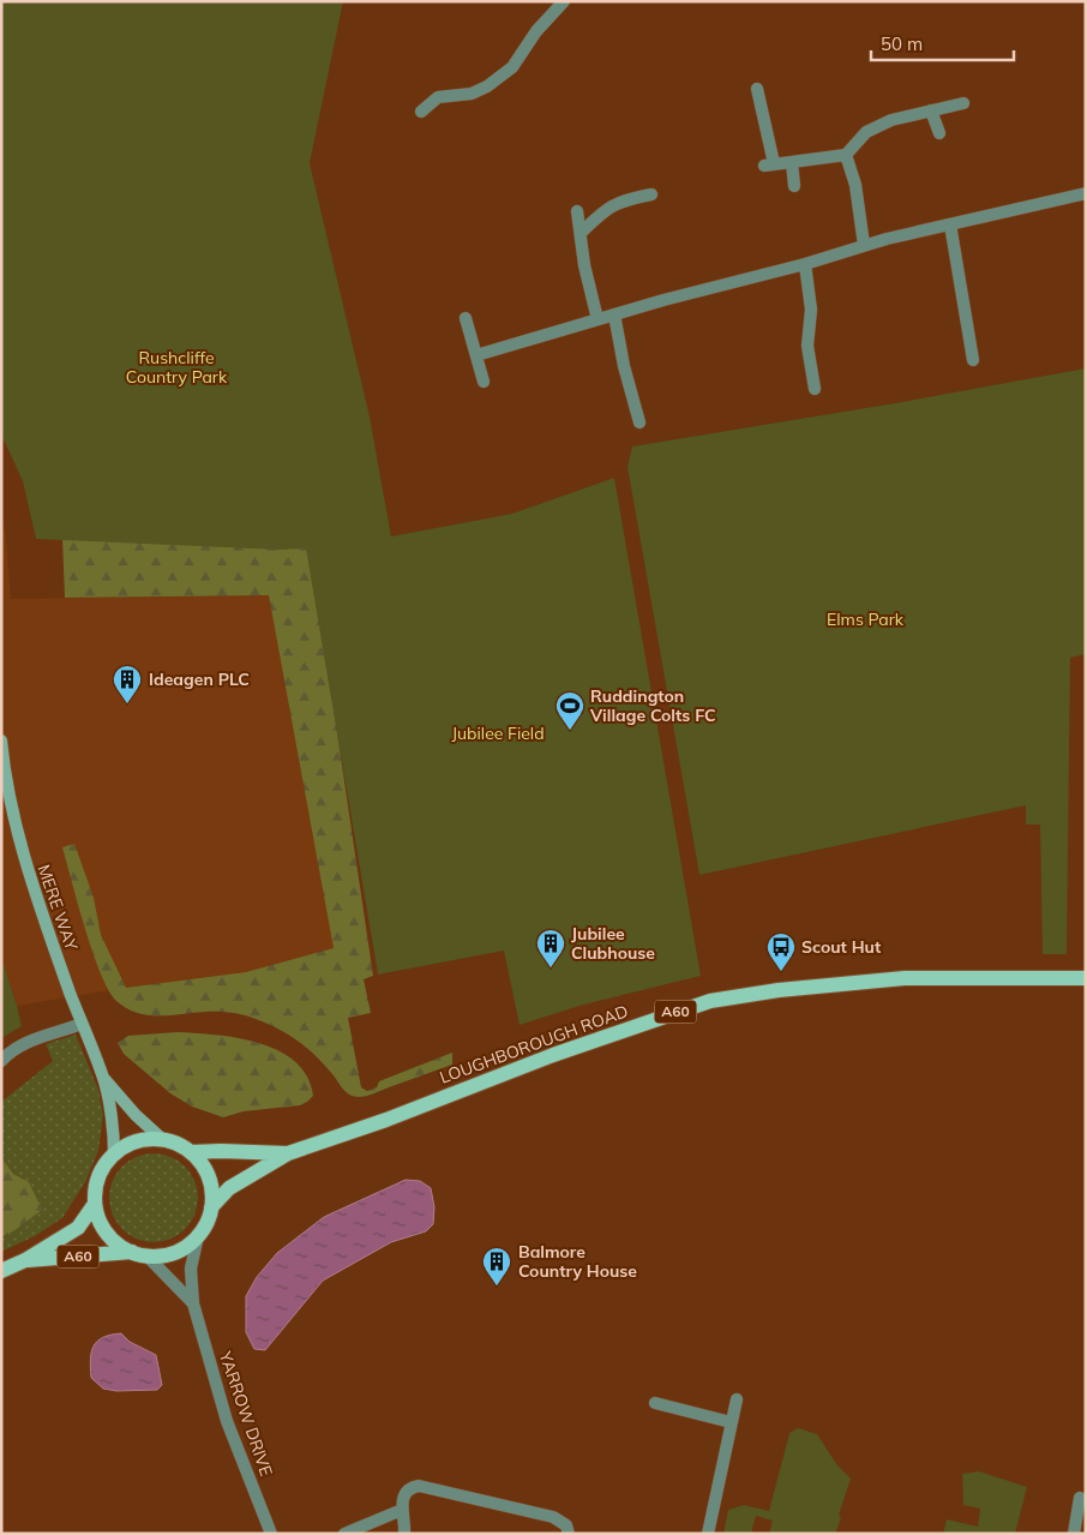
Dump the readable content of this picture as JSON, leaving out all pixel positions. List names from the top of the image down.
{
  "streets": {
    "main road": ["A60", "LOUGHBOROUGH ROAD"],
    "street": ["MERE WAY", "YARROW DRIVE"]
  },
  "crossings": [
    ["MERE WAY", "A60"],
    ["MERE WAY", "LOUGHBOROUGH ROAD"],
    ["MERE WAY", "YARROW DRIVE"],
    ["A60", "LOUGHBOROUGH ROAD"],
    ["A60", "YARROW DRIVE"],
    ["LOUGHBOROUGH ROAD", "YARROW DRIVE"]
  ],
  "parks": ["Rushcliffe Country Park", "Elms Park", "Jubilee Field"],
  "places": {
    "building": ["Ideagen PLC", "Jubilee Clubhouse", "Balmore Country House"],
    "sports": ["Ruddington Village Colts FC"],
    "bus stop": ["Scout Hut"]
  },
  "scale_bar": "50 m"
}
